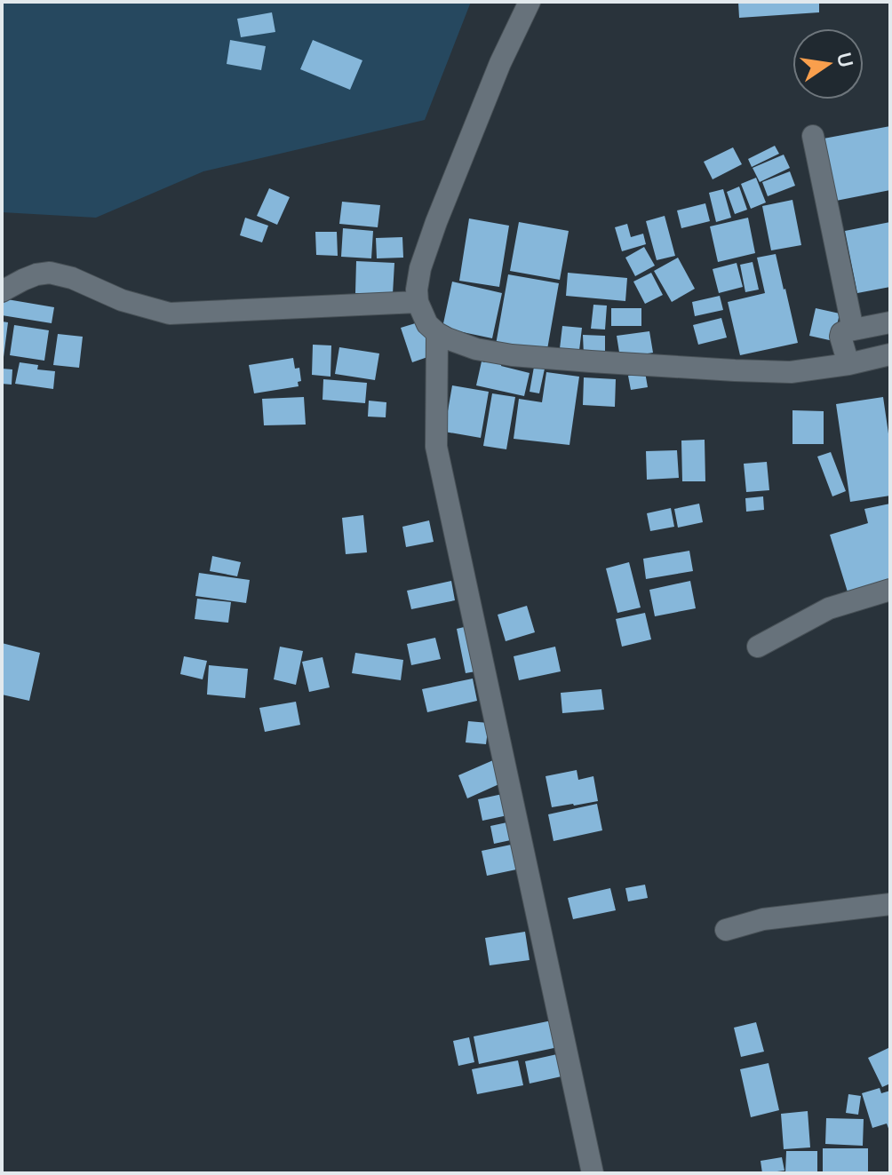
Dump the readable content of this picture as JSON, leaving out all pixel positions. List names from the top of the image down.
{
  "north": "right"
}
